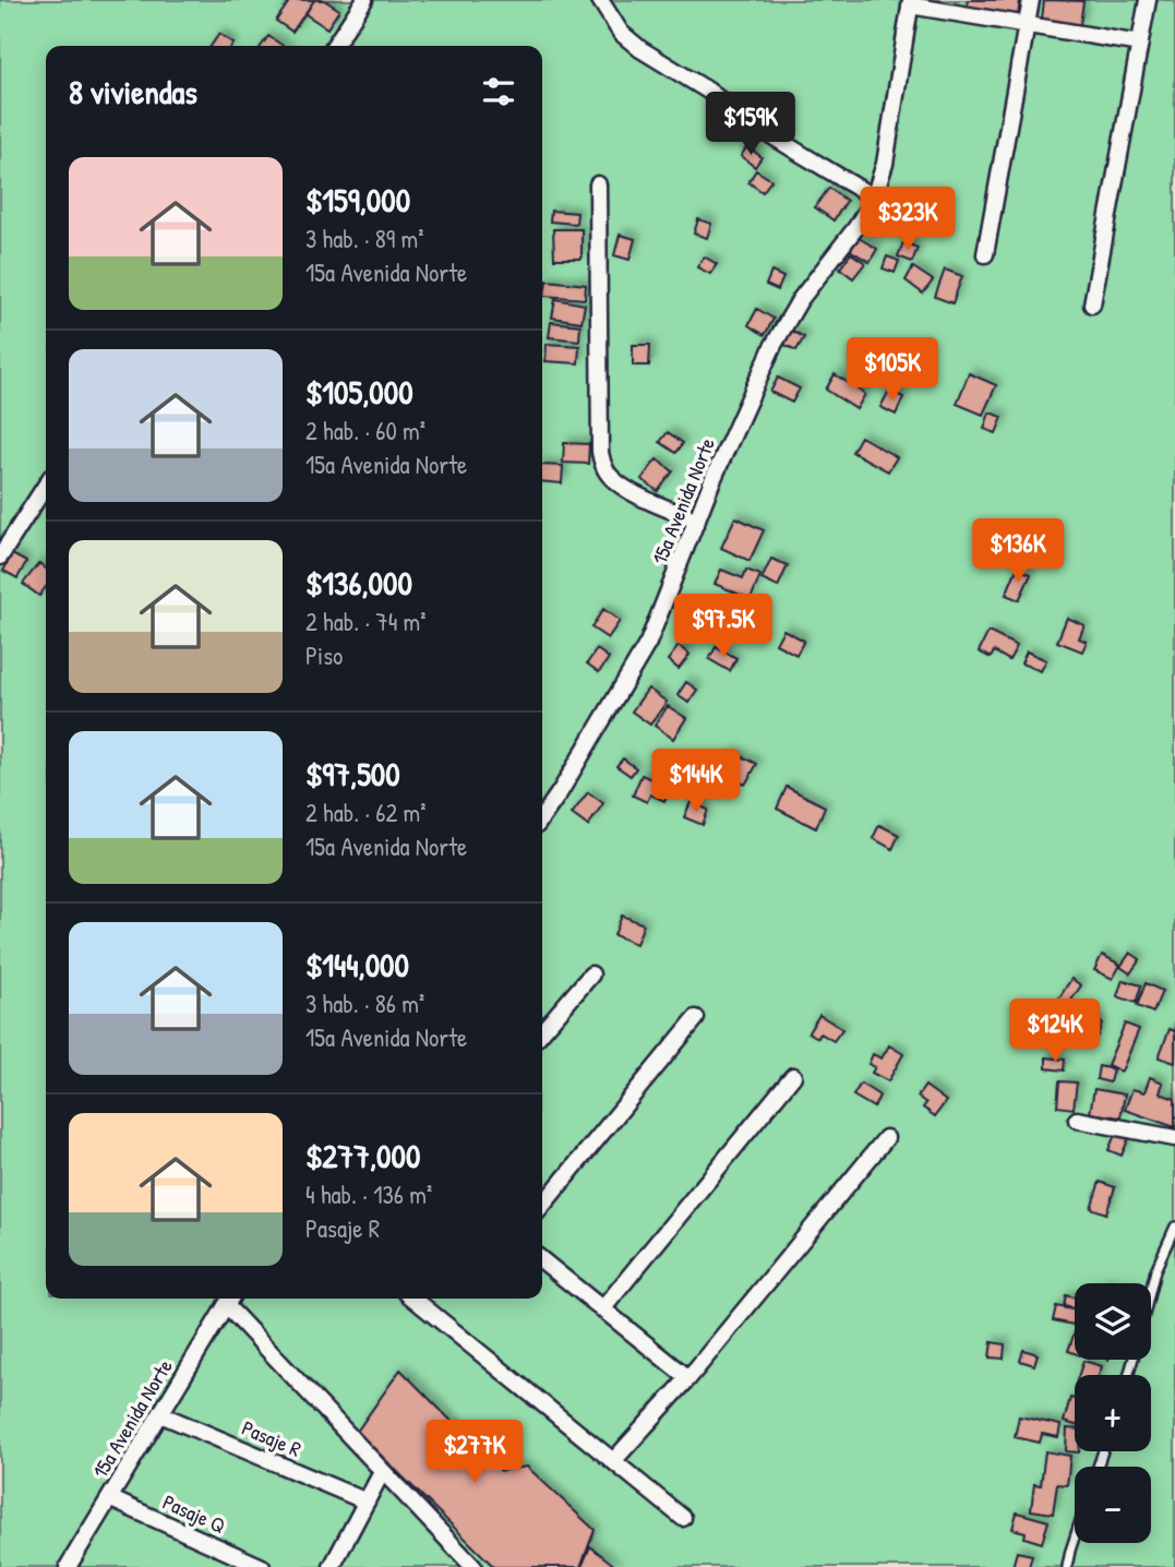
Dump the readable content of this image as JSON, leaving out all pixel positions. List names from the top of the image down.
{
  "streets": {
    "street": ["15a Avenida Norte", "Pasaje R", "Pasaje Q"]
  },
  "crossings": [
    ["15a Avenida Norte", "Pasaje R"],
    ["15a Avenida Norte", "Pasaje Q"]
  ],
  "page": {
    "heading": "8 viviendas",
    "price": [
      "$159K",
      "$323K",
      "$105K",
      "$136K",
      "$97.5K",
      "$144K",
      "$124K",
      "$277K"
    ],
    "list": [
      {
        "name": "$159,000",
        "note": "3 hab. · 89 m² · 15a Avenida Norte"
      },
      {
        "name": "$105,000",
        "note": "2 hab. · 60 m² · 15a Avenida Norte"
      },
      {
        "name": "$136,000",
        "note": "2 hab. · 74 m² · Piso"
      },
      {
        "name": "$97,500",
        "note": "2 hab. · 62 m² · 15a Avenida Norte"
      },
      {
        "name": "$144,000",
        "note": "3 hab. · 86 m² · 15a Avenida Norte"
      },
      {
        "name": "$277,000",
        "note": "4 hab. · 136 m² · Pasaje R"
      }
    ],
    "map_buttons": ["+", "−"]
  }
}
